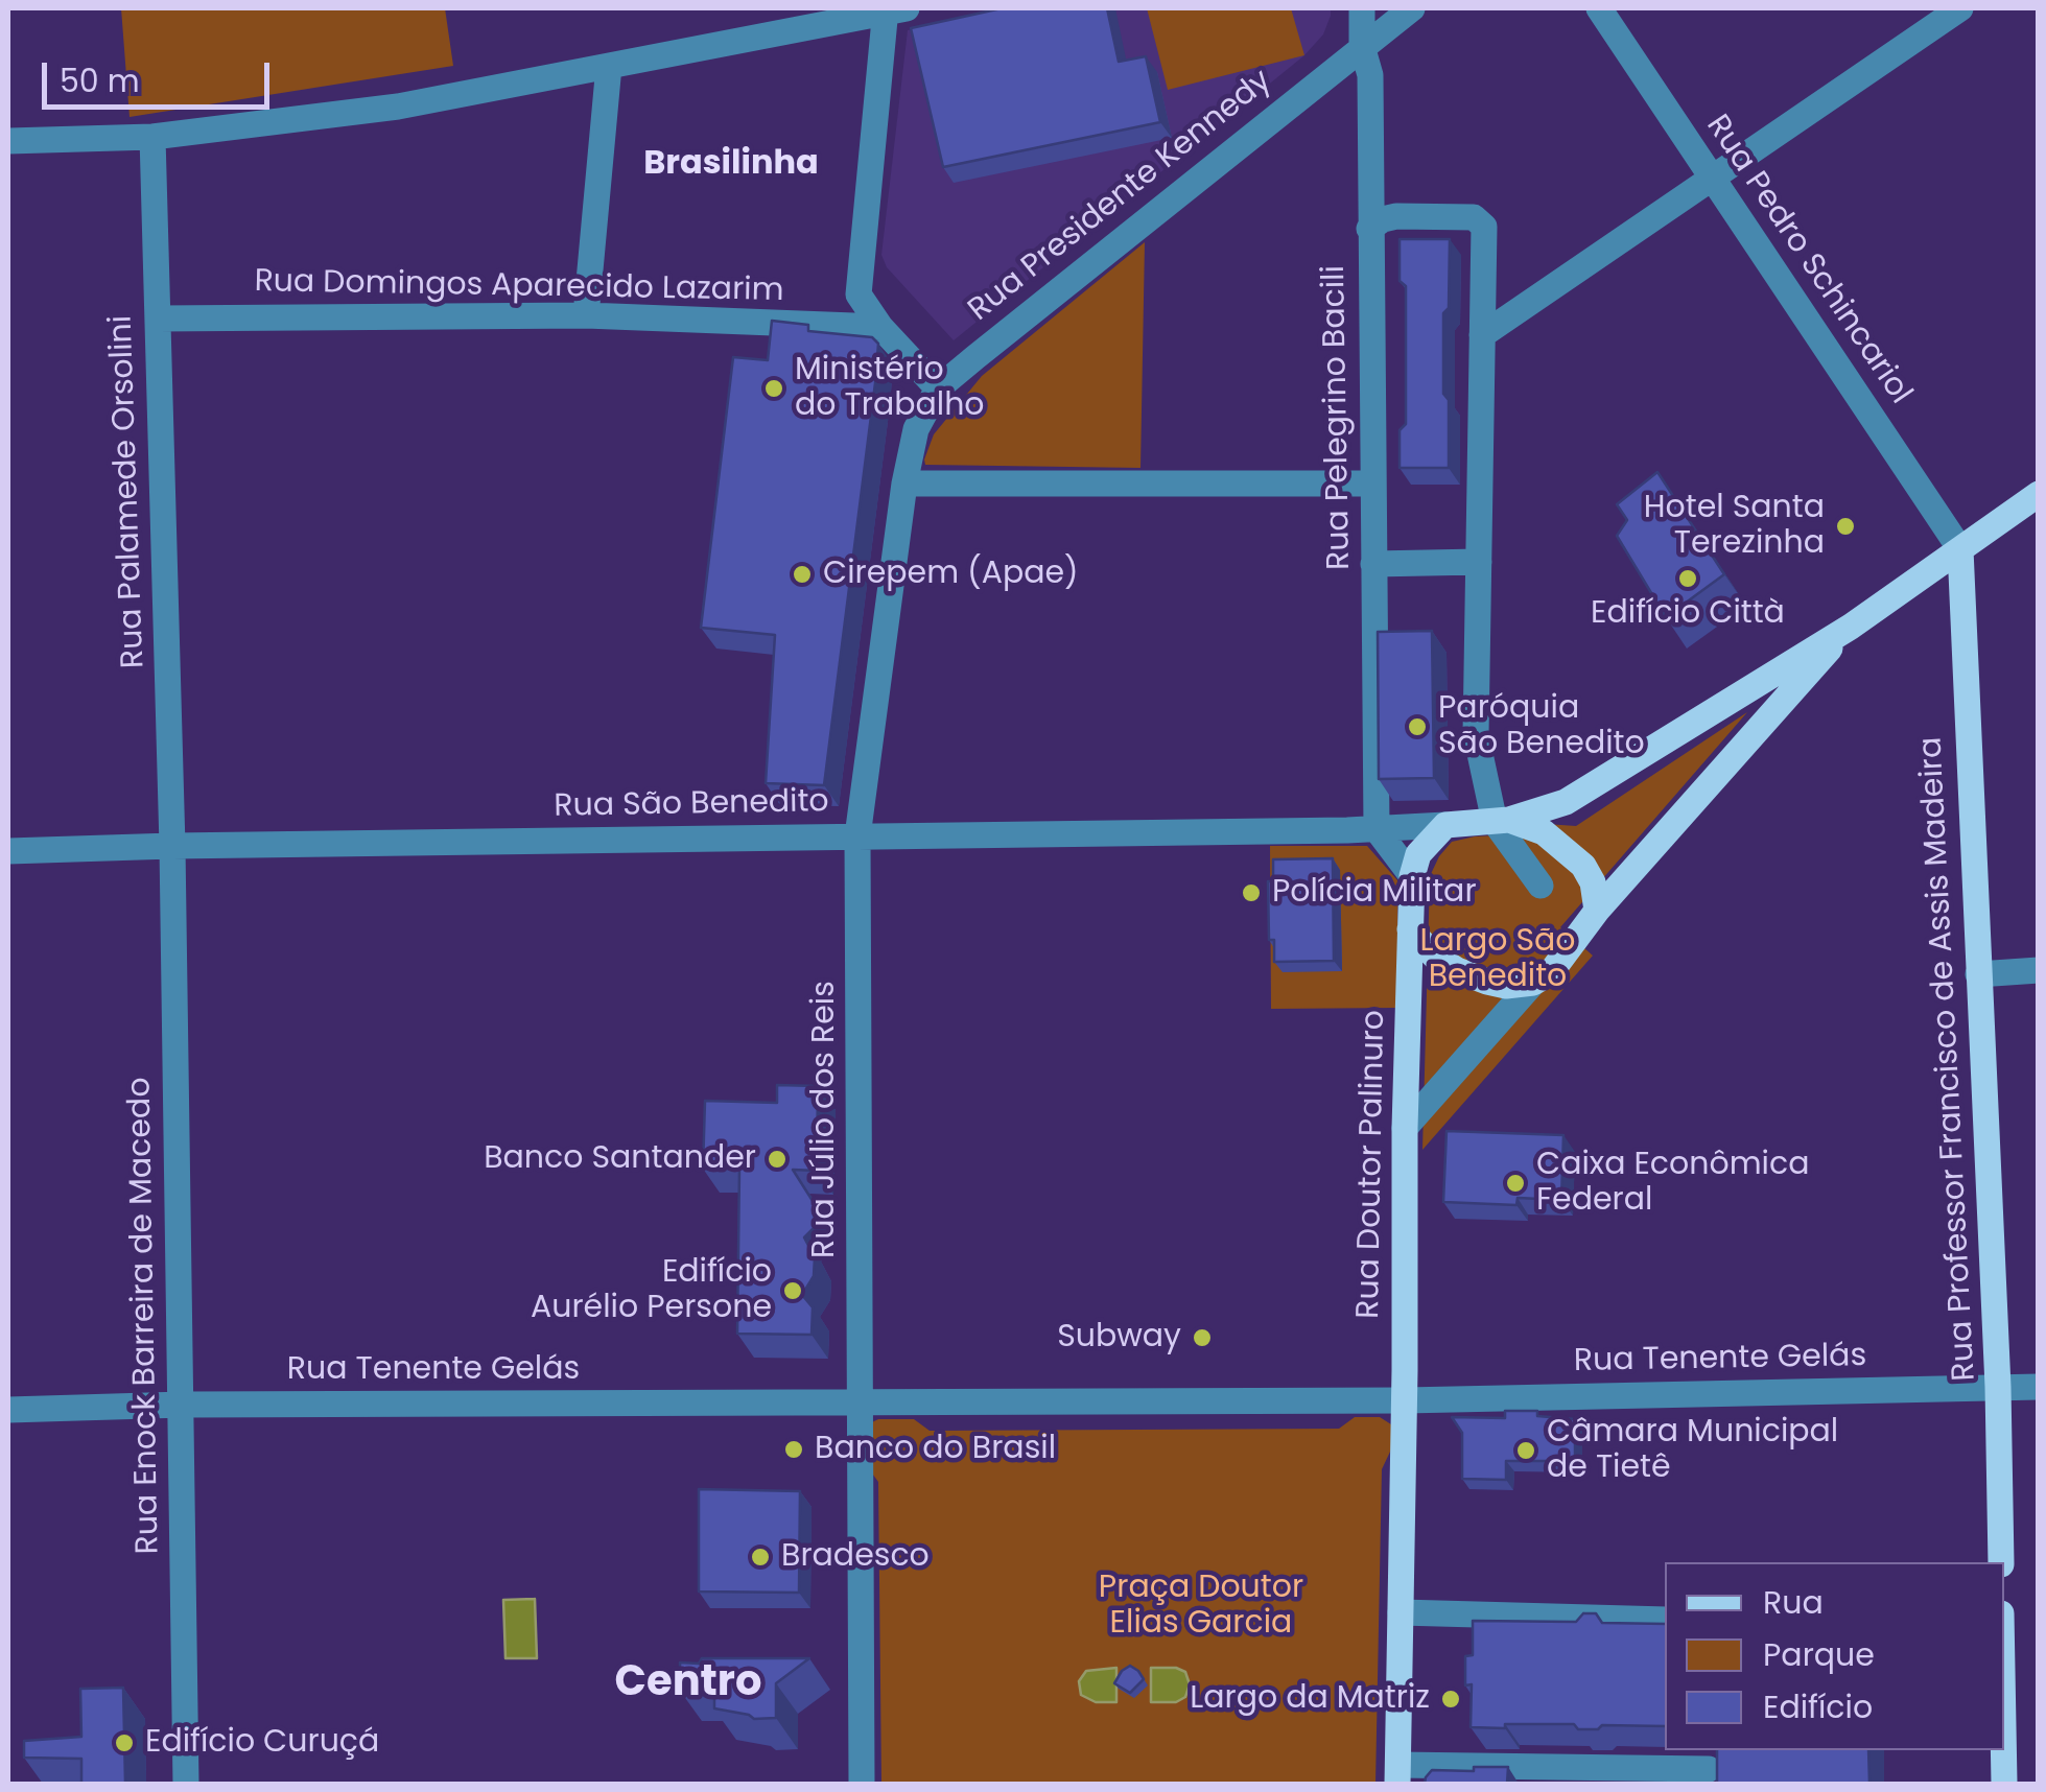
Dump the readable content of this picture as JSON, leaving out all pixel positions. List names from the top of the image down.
{
  "streets": {
    "main road": ["Rua Professor Francisco de Assis Madeira", "Rua Doutor Palinuro"],
    "street": [
      "Rua Presidente Kennedy",
      "Rua Pedro Schincariol",
      "Rua Domingos Aparecido Lazarim",
      "Rua Pelegrino Bacili",
      "Rua Palamede Orsolini",
      "Rua São Benedito",
      "Rua Júlio dos Reis",
      "Rua Enock Barreira de Macedo",
      "Rua Tenente Gelás"
    ]
  },
  "crossings": [
    ["Rua Presidente Kennedy", "Rua Pelegrino Bacili"],
    ["Rua Presidente Kennedy", "Rua São Benedito"],
    ["Rua Presidente Kennedy", "Rua Júlio dos Reis"],
    ["Rua Pedro Schincariol", "Rua Professor Francisco de Assis Madeira"],
    ["Rua Domingos Aparecido Lazarim", "Rua Palamede Orsolini"],
    ["Rua Pelegrino Bacili", "Rua São Benedito"],
    ["Rua Palamede Orsolini", "Rua São Benedito"],
    ["Rua Palamede Orsolini", "Rua Enock Barreira de Macedo"],
    ["Rua São Benedito", "Rua Júlio dos Reis"],
    ["Rua São Benedito", "Rua Enock Barreira de Macedo"],
    ["Rua Professor Francisco de Assis Madeira", "Rua Tenente Gelás"],
    ["Rua Júlio dos Reis", "Rua Tenente Gelás"],
    ["Rua Doutor Palinuro", "Rua Tenente Gelás"],
    ["Rua Enock Barreira de Macedo", "Rua Tenente Gelás"]
  ],
  "districts": ["Brasilinha", "Centro"],
  "parks": ["Largo São Benedito", "Praça Doutor Elias Garcia"],
  "places": [
    "Ministério do Trabalho",
    "Hotel Santa Terezinha",
    "Cirepem (Apae)",
    "Edifício Città",
    "Paróquia São Benedito",
    "Polícia Militar",
    "Banco Santander",
    "Caixa Econômica Federal",
    "Edifício Aurélio Persone",
    "Subway",
    "Banco do Brasil",
    "Câmara Municipal de Tietê",
    "Bradesco",
    "Largo da Matriz",
    "Edifício Curuçá"
  ],
  "legend": ["Rua", "Parque", "Edifício"],
  "scale_bar": "50 m"
}
